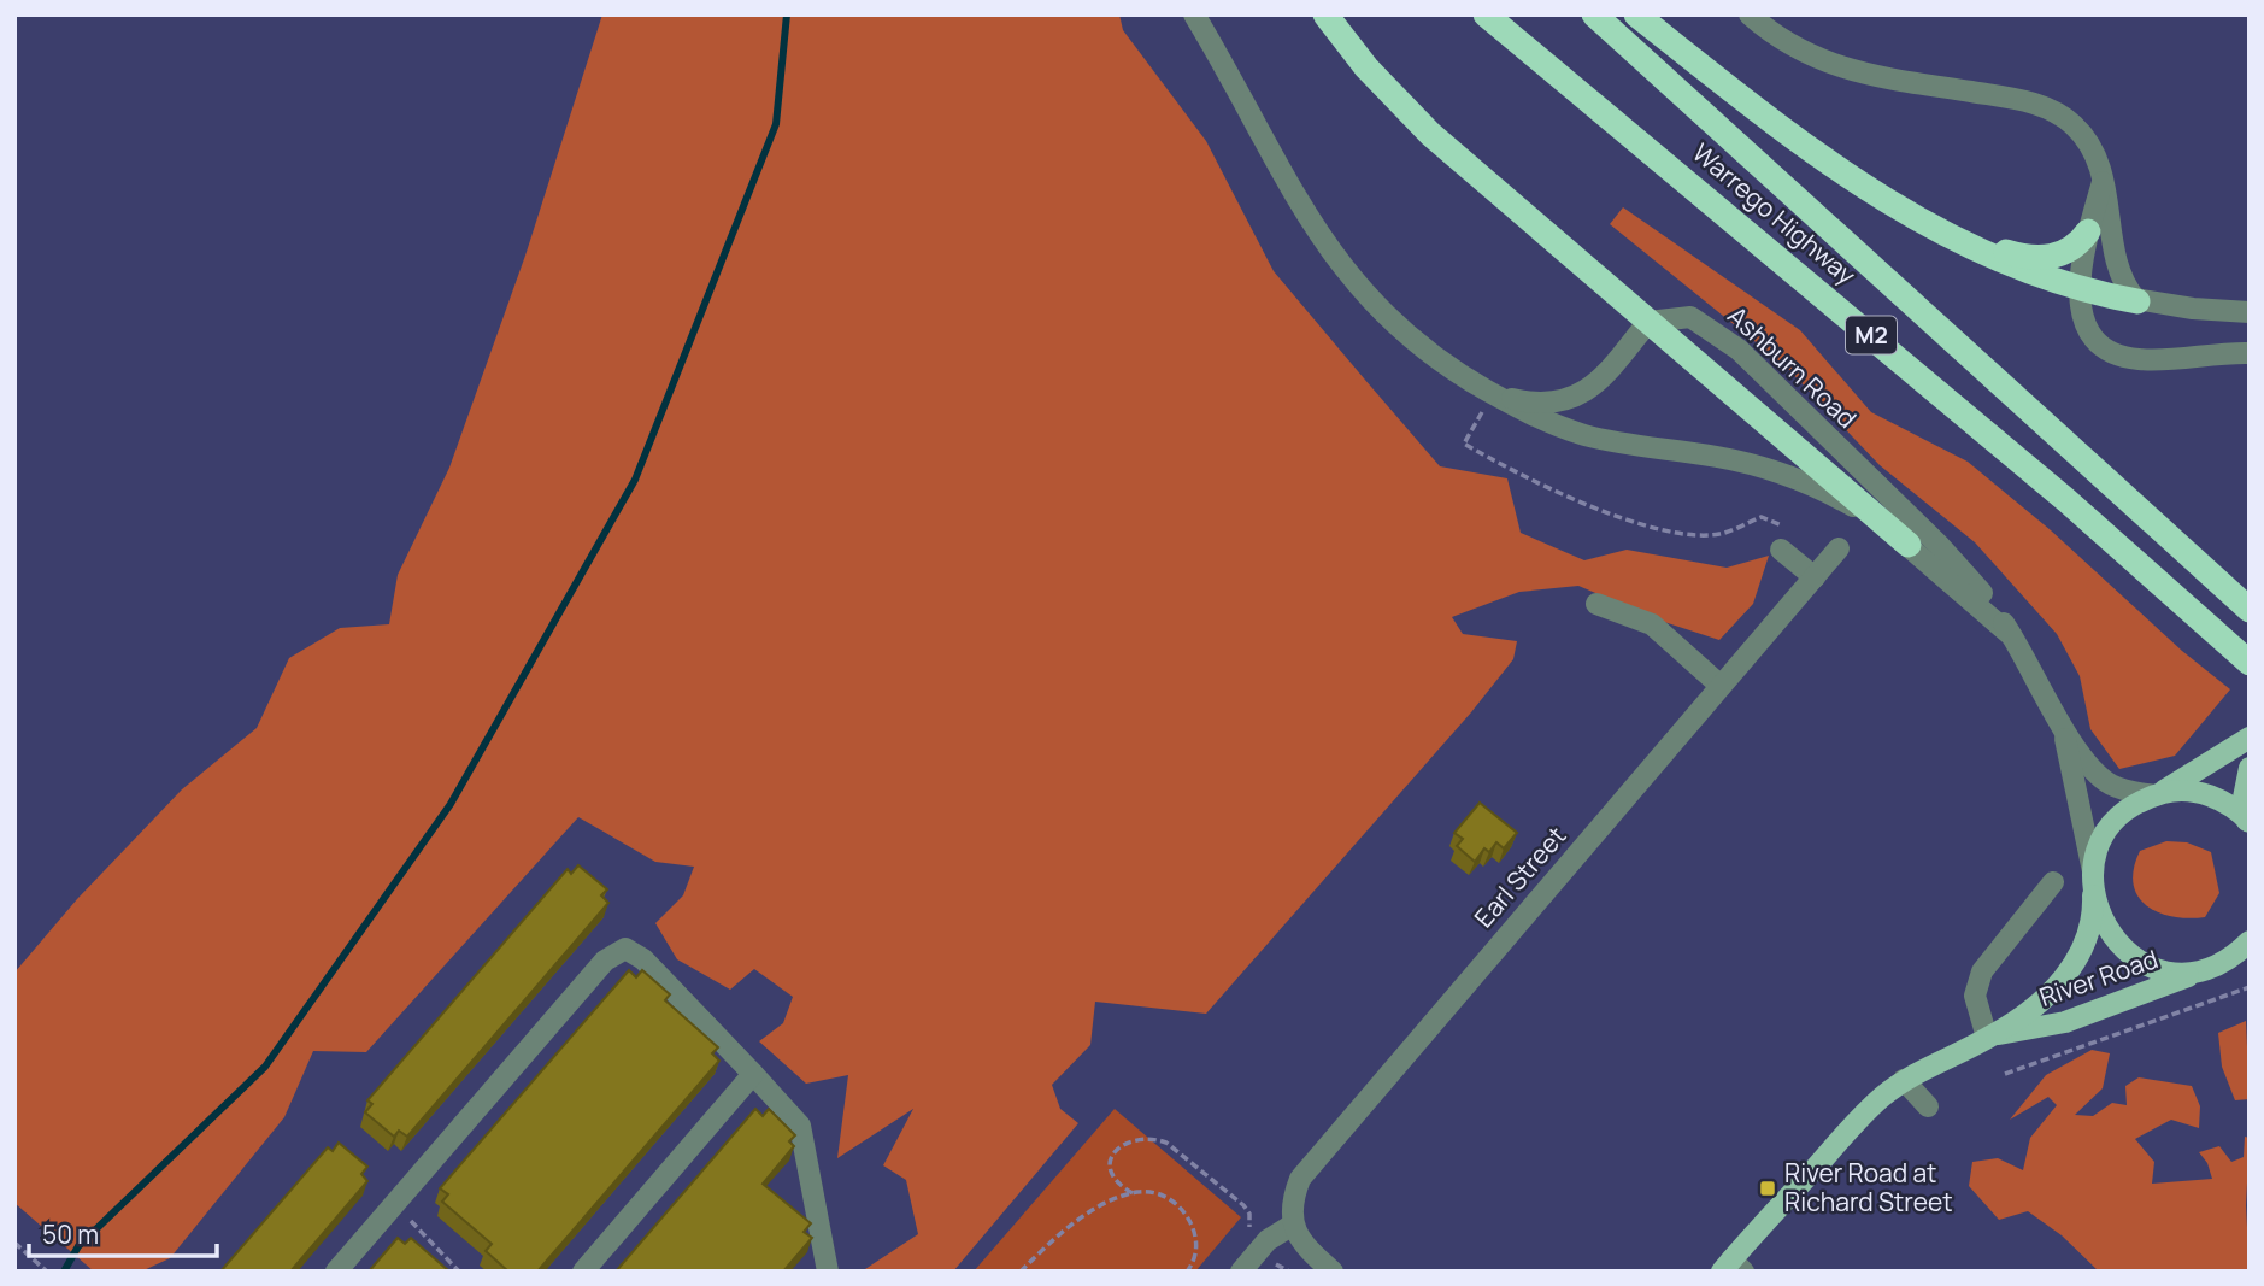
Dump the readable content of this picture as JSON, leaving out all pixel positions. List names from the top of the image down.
{
  "streets": {
    "highway": ["Warrego Highway", "M2"],
    "main road": ["River Road"],
    "street": ["Ashburn Road", "Earl Street"]
  },
  "crossings": [
    ["Ashburn Road", "River Road"]
  ],
  "places": {
    "transit": ["River Road at Richard Street"]
  },
  "scale_bar": "50 m"
}
